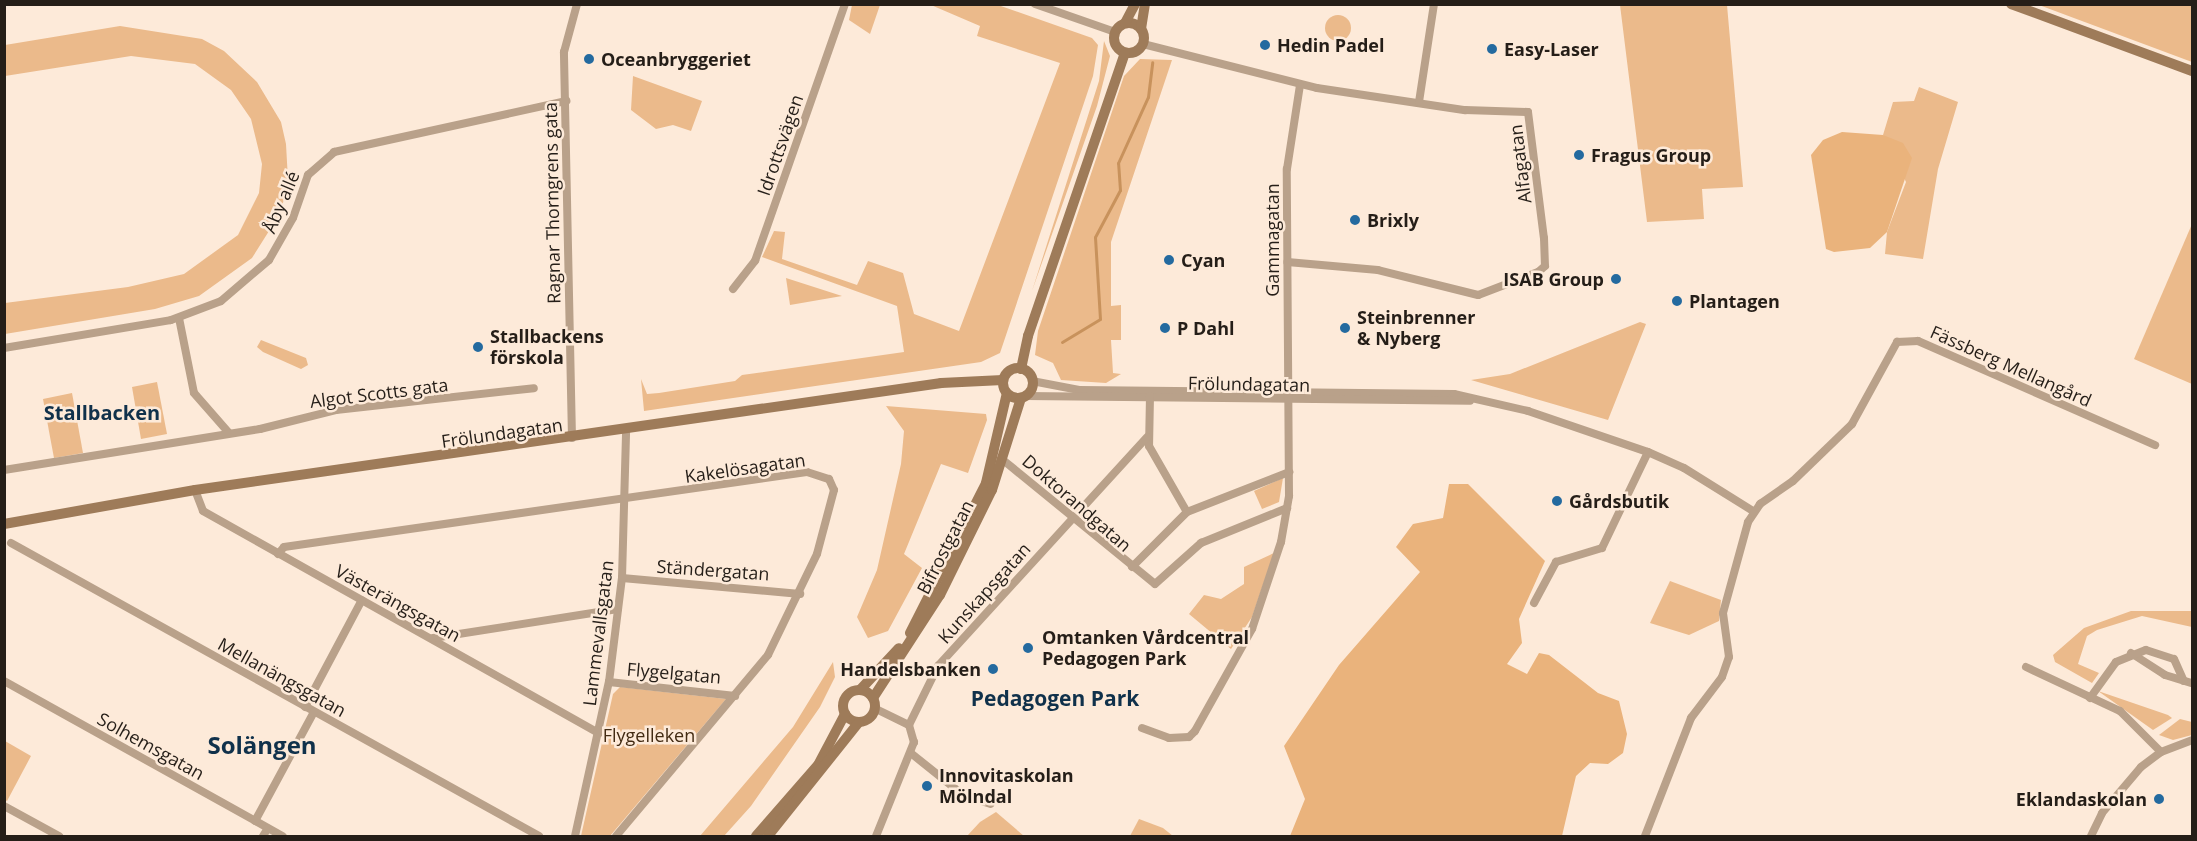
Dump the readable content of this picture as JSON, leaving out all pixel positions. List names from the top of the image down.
{
  "streets": {
    "main road": ["Frölundagatan", "Bifrostgatan"],
    "street": [
      "Idrottsvägen",
      "Alfagatan",
      "Åby allé",
      "Ragnar Thorngrens gata",
      "Gammagatan",
      "Fässberg Mellangård",
      "Algot Scotts gata",
      "Kakelösagatan",
      "Doktorandgatan",
      "Ständergatan",
      "Kunskapsgatan",
      "Västerängsgatan",
      "Lammevallsgatan",
      "Flygelgatan",
      "Mellanängsgatan",
      "Solhemsgatan"
    ]
  },
  "crossings": [
    ["Alfagatan", "Gammagatan"],
    ["Åby allé", "Ragnar Thorngrens gata"],
    ["Ragnar Thorngrens gata", "Frölundagatan"],
    ["Gammagatan", "Frölundagatan"],
    ["Gammagatan", "Doktorandgatan"],
    ["Fässberg Mellangård", "Frölundagatan"],
    ["Frölundagatan", "Bifrostgatan"],
    ["Frölundagatan", "Västerängsgatan"],
    ["Frölundagatan", "Lammevallsgatan"],
    ["Kakelösagatan", "Ständergatan"],
    ["Kakelösagatan", "Västerängsgatan"],
    ["Kakelösagatan", "Lammevallsgatan"],
    ["Kakelösagatan", "Flygelgatan"],
    ["Doktorandgatan", "Bifrostgatan"],
    ["Doktorandgatan", "Kunskapsgatan"],
    ["Ständergatan", "Lammevallsgatan"],
    ["Västerängsgatan", "Lammevallsgatan"],
    ["Lammevallsgatan", "Flygelgatan"]
  ],
  "districts": ["Stallbacken", "Pedagogen Park", "Solängen"],
  "parks": ["Flygelleken"],
  "places": [
    "Hedin Padel",
    "Easy-Laser",
    "Oceanbryggeriet",
    "Fragus Group",
    "Brixly",
    "Cyan",
    "ISAB Group",
    "Plantagen",
    "P Dahl",
    "Steinbrenner & Nyberg",
    "Stallbackens förskola",
    "Gårdsbutik",
    "Omtanken Vårdcentral Pedagogen Park",
    "Handelsbanken",
    "Innovitaskolan Mölndal",
    "Eklandaskolan"
  ]
}
